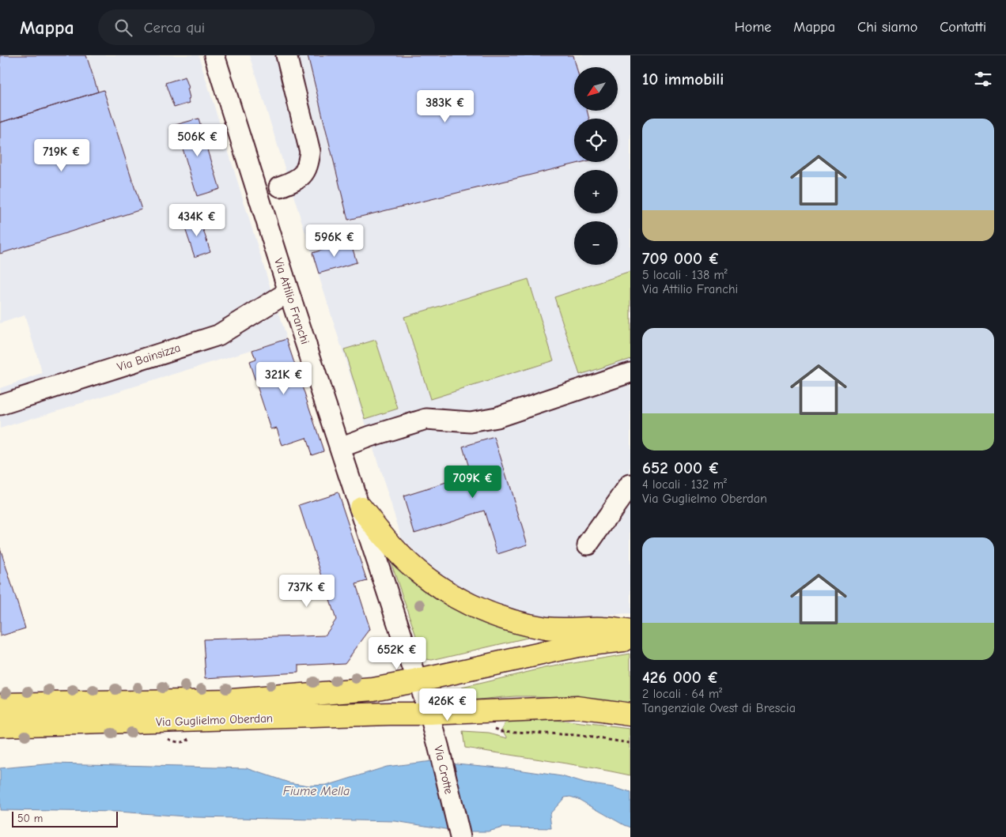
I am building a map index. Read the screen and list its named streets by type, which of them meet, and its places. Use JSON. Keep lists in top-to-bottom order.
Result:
{
  "streets": {
    "main road": ["Via Guglielmo Oberdan"],
    "street": ["Via Attilio Franchi", "Via Bainsizza", "Via Crotte"]
  },
  "crossings": [
    ["Via Attilio Franchi", "Via Bainsizza"],
    ["Via Attilio Franchi", "Via Guglielmo Oberdan"],
    ["Via Attilio Franchi", "Via Crotte"],
    ["Via Guglielmo Oberdan", "Via Crotte"]
  ],
  "water": ["Fiume Mella"],
  "scale_bar": "50 m",
  "north": "bottom left",
  "page": {
    "header": "Mappa",
    "search": "Cerca qui",
    "nav": [
      "Home",
      "Mappa",
      "Chi siamo",
      "Contatti"
    ],
    "heading": "10 immobili",
    "map_buttons": ["+", "−"],
    "price": [
      "383K €",
      "506K €",
      "719K €",
      "434K €",
      "596K €",
      "321K €",
      "709K €",
      "737K €",
      "652K €",
      "426K €"
    ],
    "list": [
      {
        "name": "709 000 €",
        "note": "5 locali · 138 m² · Via Attilio Franchi"
      },
      {
        "name": "652 000 €",
        "note": "4 locali · 132 m² · Via Guglielmo Oberdan"
      },
      {
        "name": "426 000 €",
        "note": "2 locali · 64 m² · Tangenziale Ovest di Brescia"
      }
    ],
    "scale": "50 m"
  }
}
